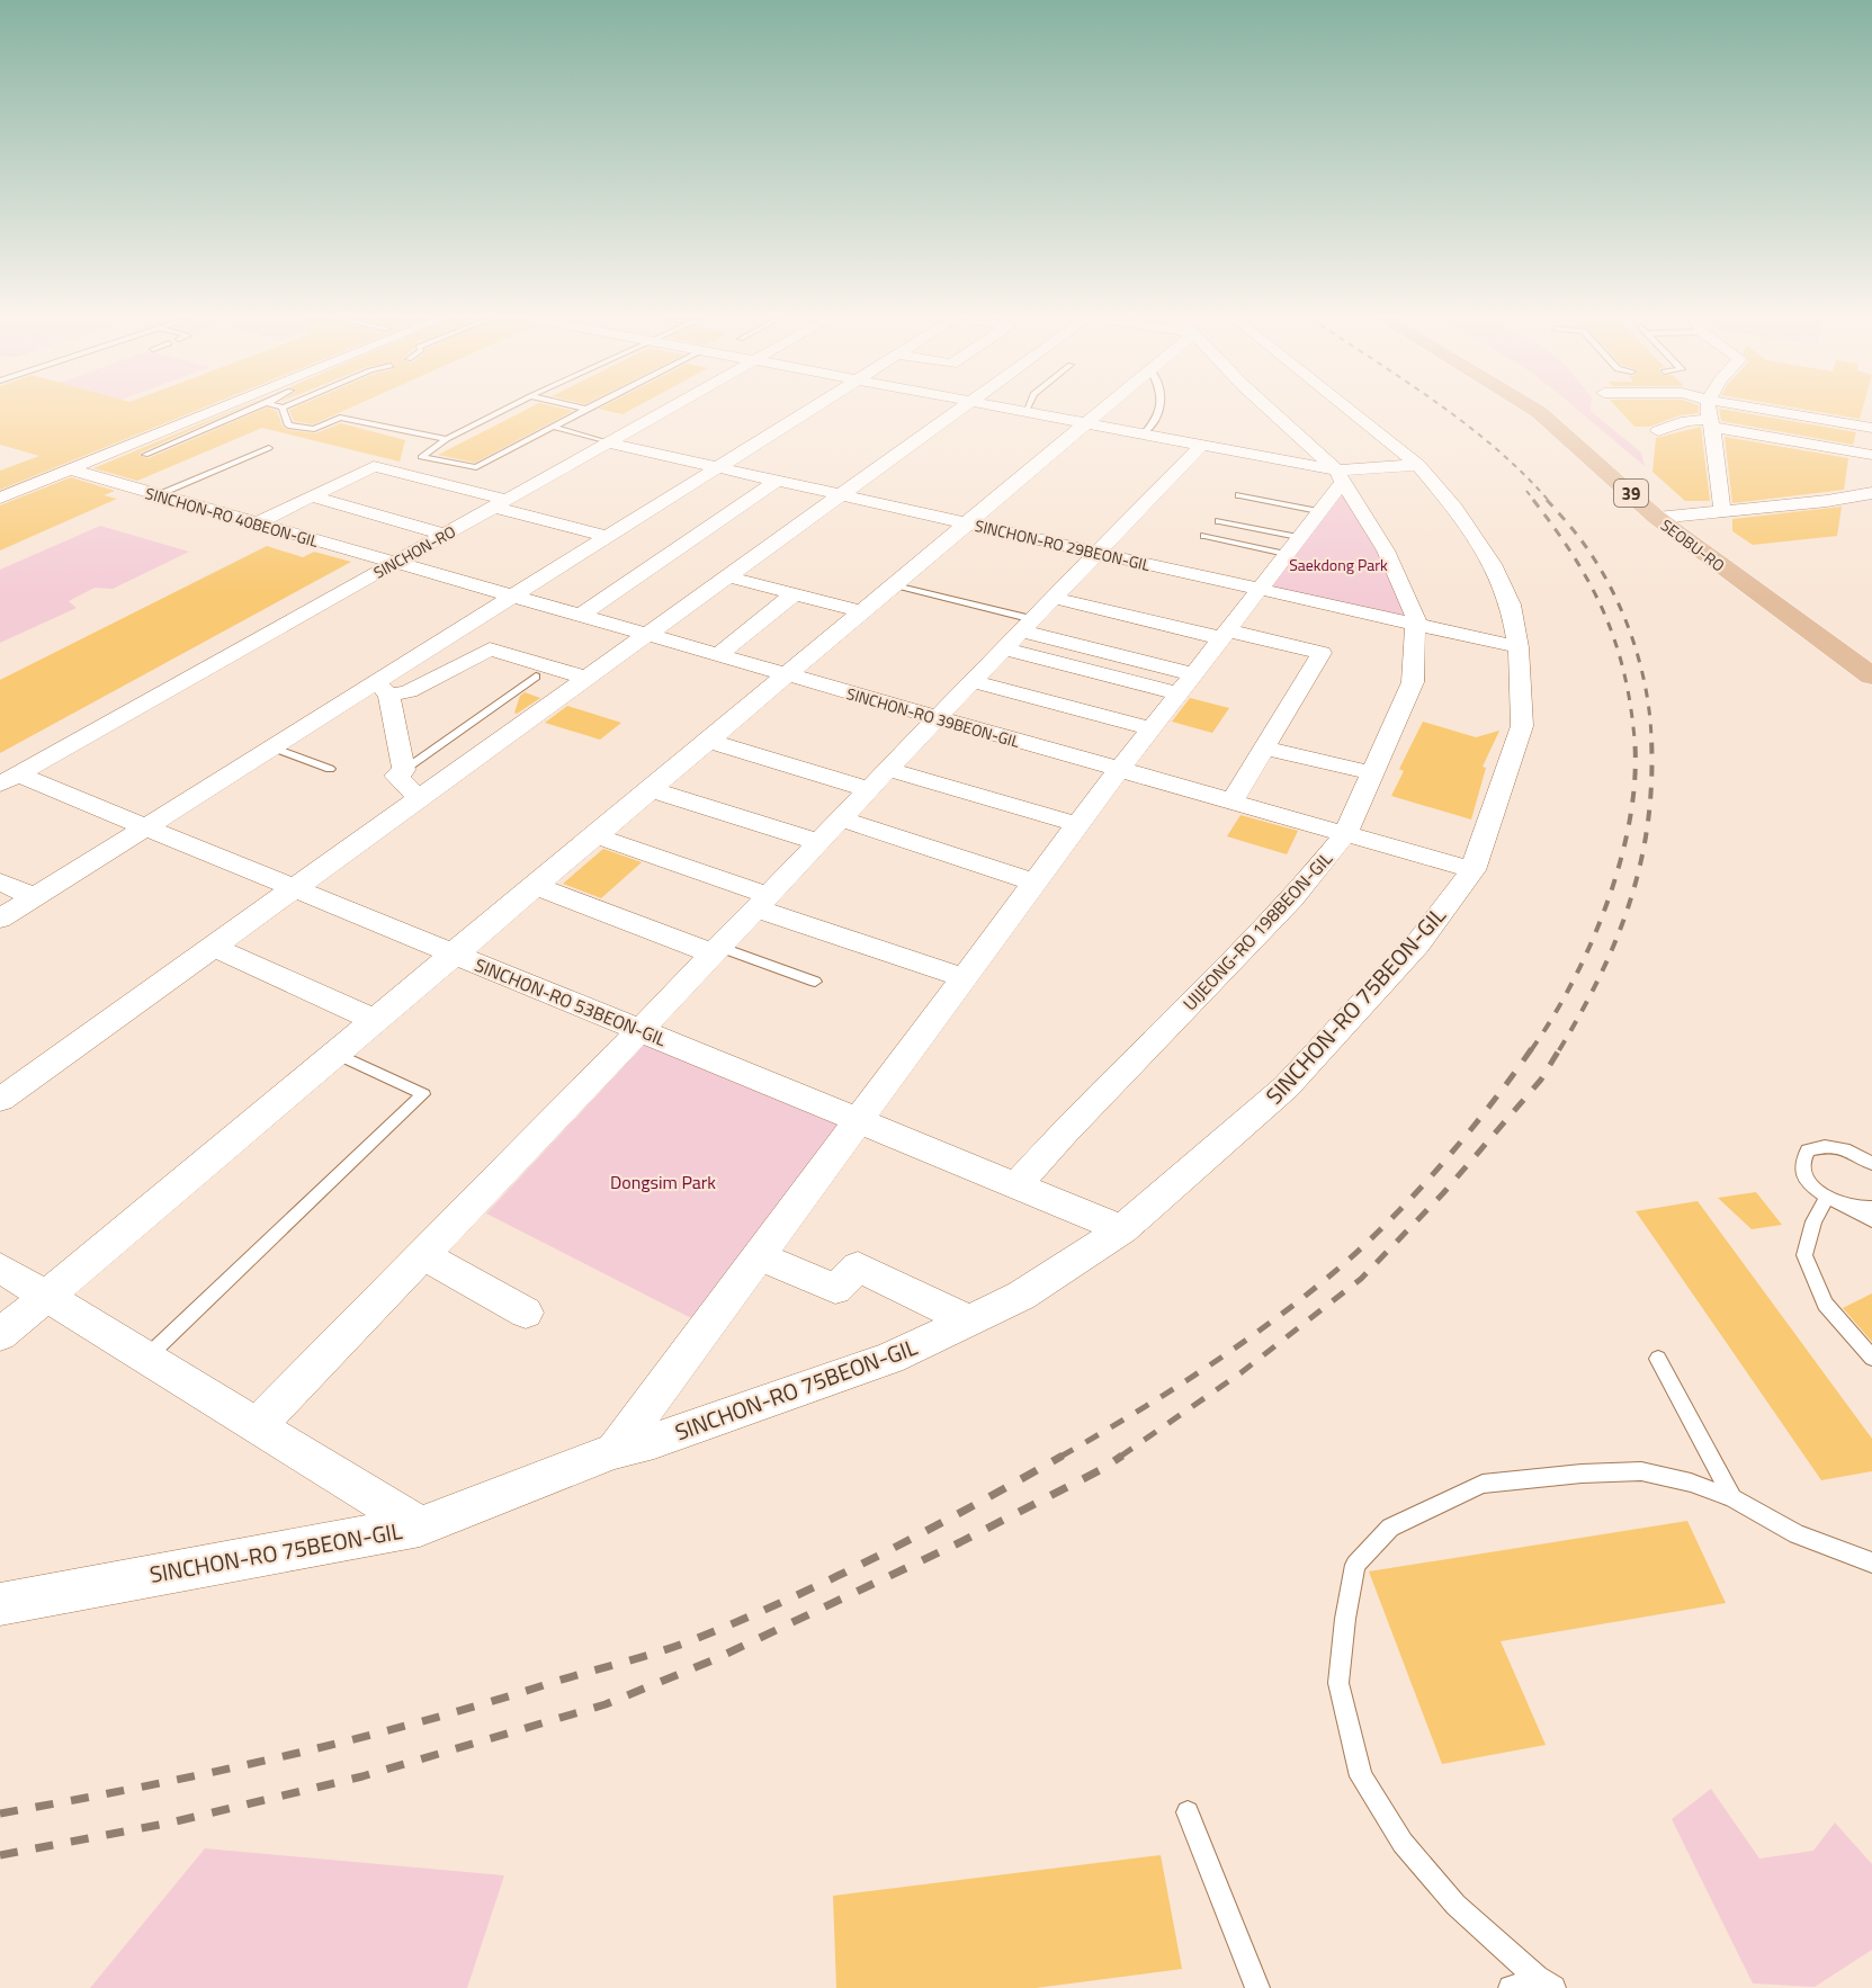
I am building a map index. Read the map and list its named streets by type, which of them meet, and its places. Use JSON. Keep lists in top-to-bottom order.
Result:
{
  "streets": {
    "main road": ["39", "SEOBU-RO"],
    "street": [
      "SINCHON-RO 40BEON-GIL",
      "SINCHON-RO 29BEON-GIL",
      "SINCHON-RO",
      "SINCHON-RO 39BEON-GIL",
      "UIJEONG-RO 198BEON-GIL",
      "SINCHON-RO 53BEON-GIL",
      "SINCHON-RO 75BEON-GIL"
    ]
  },
  "crossings": [
    ["SINCHON-RO 40BEON-GIL", "SINCHON-RO"],
    ["SINCHON-RO 40BEON-GIL", "SINCHON-RO 39BEON-GIL"],
    ["SINCHON-RO 29BEON-GIL", "SINCHON-RO"],
    ["SINCHON-RO 29BEON-GIL", "UIJEONG-RO 198BEON-GIL"],
    ["SINCHON-RO 29BEON-GIL", "SINCHON-RO 75BEON-GIL"],
    ["SINCHON-RO", "SINCHON-RO 39BEON-GIL"],
    ["SINCHON-RO", "SINCHON-RO 53BEON-GIL"],
    ["SINCHON-RO 39BEON-GIL", "UIJEONG-RO 198BEON-GIL"],
    ["SINCHON-RO 39BEON-GIL", "SINCHON-RO 75BEON-GIL"],
    ["UIJEONG-RO 198BEON-GIL", "SINCHON-RO 53BEON-GIL"],
    ["SINCHON-RO 53BEON-GIL", "SINCHON-RO 75BEON-GIL"]
  ],
  "parks": ["Saekdong Park", "Dongsim Park"]
}
